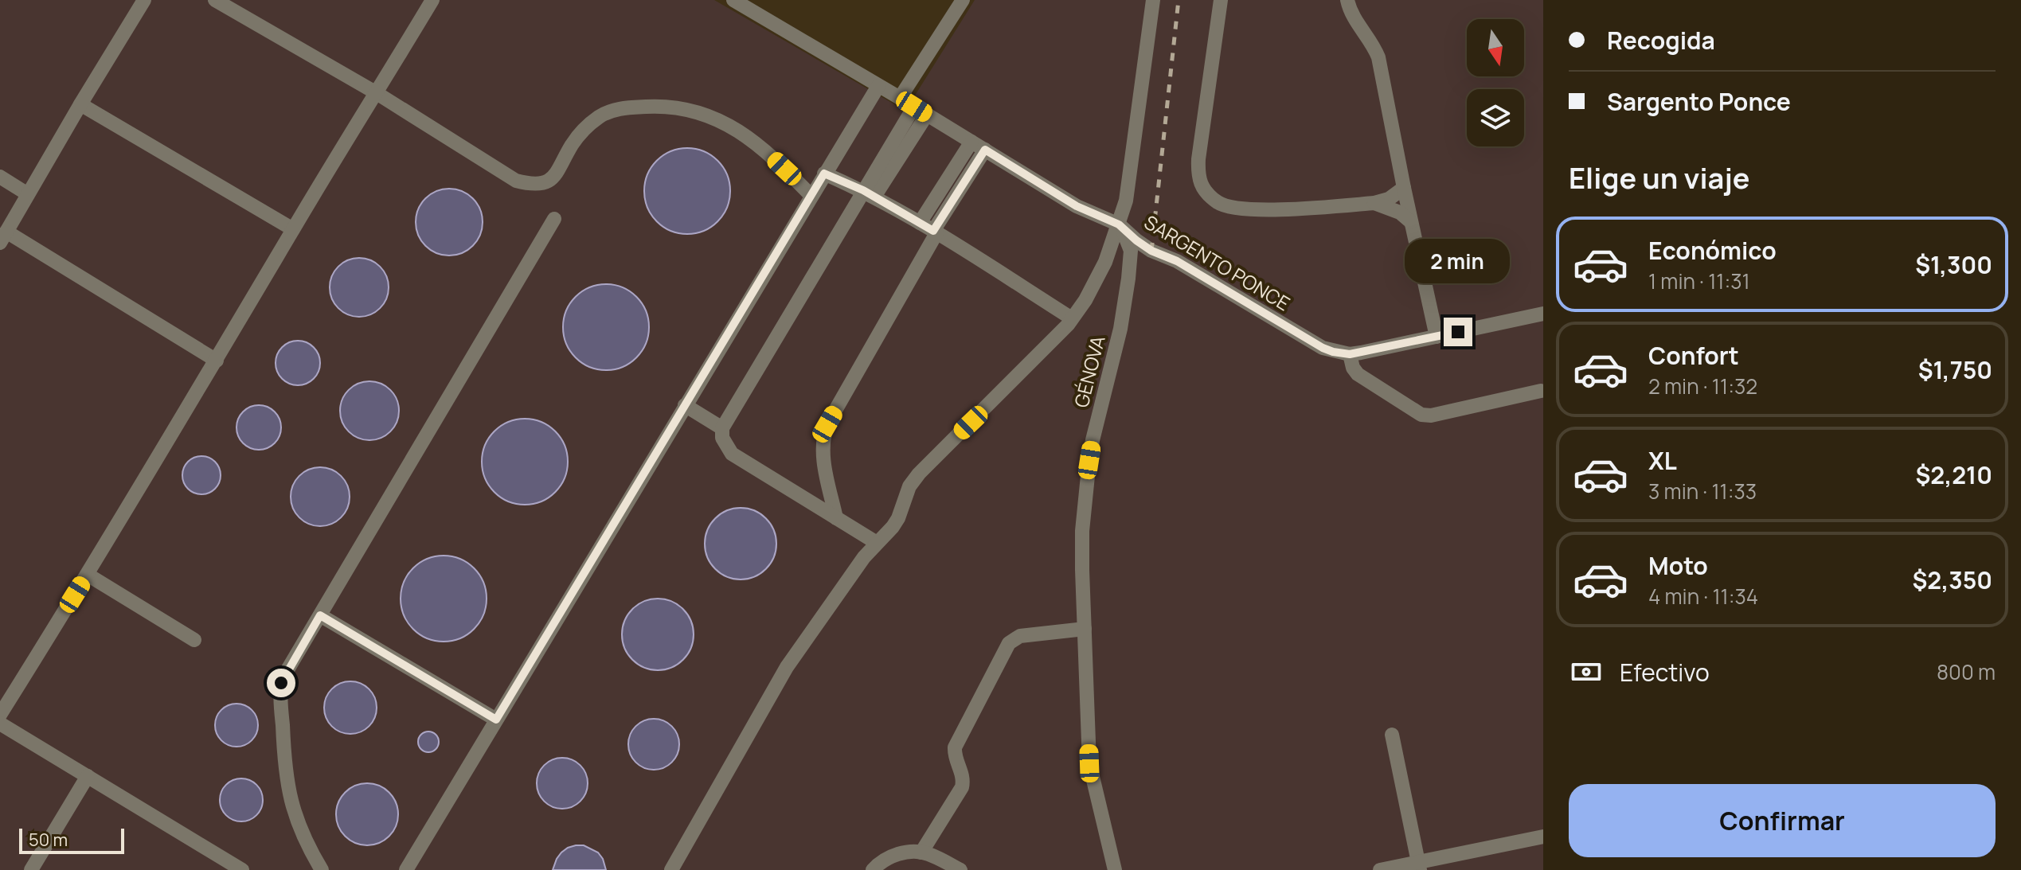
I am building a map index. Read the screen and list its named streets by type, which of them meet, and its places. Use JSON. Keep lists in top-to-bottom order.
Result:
{
  "streets": {
    "street": ["SARGENTO PONCE", "GÉNOVA"]
  },
  "crossings": [
    ["SARGENTO PONCE", "GÉNOVA"]
  ],
  "scale_bar": "50 m",
  "north": "bottom",
  "page": {
    "banner": ["Recogida", "Sargento Ponce"],
    "heading": "Elige un viaje",
    "list": [
      {
        "name": "Económico",
        "note": "1 min · 11:31",
        "value": "$1,300"
      },
      {
        "name": "Confort",
        "note": "2 min · 11:32",
        "value": "$1,750"
      },
      {
        "name": "XL",
        "note": "3 min · 11:33",
        "value": "$2,210"
      },
      {
        "name": "Moto",
        "note": "4 min · 11:34",
        "value": "$2,350"
      }
    ],
    "bubble": "2 min",
    "pay": ["Efectivo", "800 m"],
    "buttons": "Confirmar",
    "scale": "50 m"
  }
}
